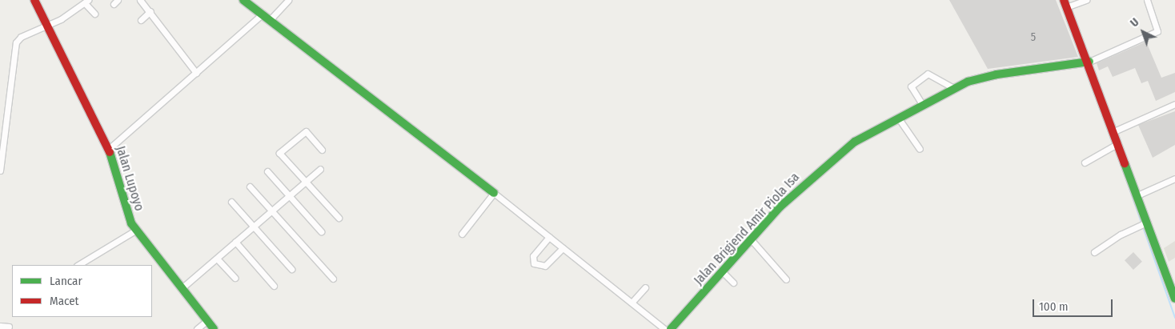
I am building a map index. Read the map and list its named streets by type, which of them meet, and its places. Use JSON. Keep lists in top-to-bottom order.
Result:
{
  "streets": {
    "street": ["Jalan Lupoyo", "Jalan Brigjend Amir Piola Isa"]
  },
  "house_numbers": ["5"],
  "legend": ["Lancar", "Macet"],
  "scale_bar": "100 m",
  "north": "top left"
}
